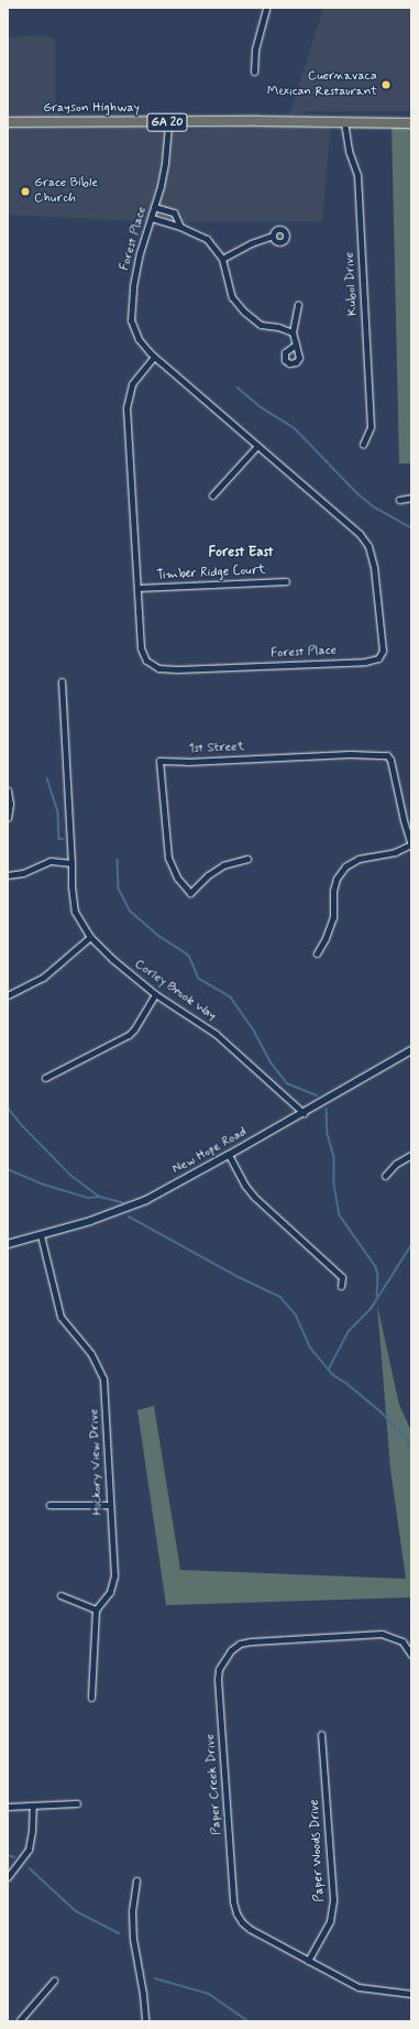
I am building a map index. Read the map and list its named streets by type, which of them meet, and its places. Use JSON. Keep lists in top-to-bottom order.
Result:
{
  "streets": {
    "main road": ["Grayson Highway", "GA 20"],
    "street": [
      "Forest Place",
      "Kubol Drive",
      "Timber Ridge Court",
      "1st Street",
      "Corley Brook Way",
      "New Hope Road",
      "Hickory View Drive",
      "Paper Creek Drive",
      "Paper Woods Drive"
    ]
  },
  "crossings": [
    ["Grayson Highway", "Forest Place"],
    ["Grayson Highway", "Kubol Drive"],
    ["Forest Place", "Timber Ridge Court"],
    ["Corley Brook Way", "New Hope Road"],
    ["New Hope Road", "Hickory View Drive"],
    ["Paper Creek Drive", "Paper Woods Drive"]
  ],
  "districts": ["Forest East"],
  "places": ["Cuernavaca Mexican Restaurant", "Grace Bible Church"]
}
